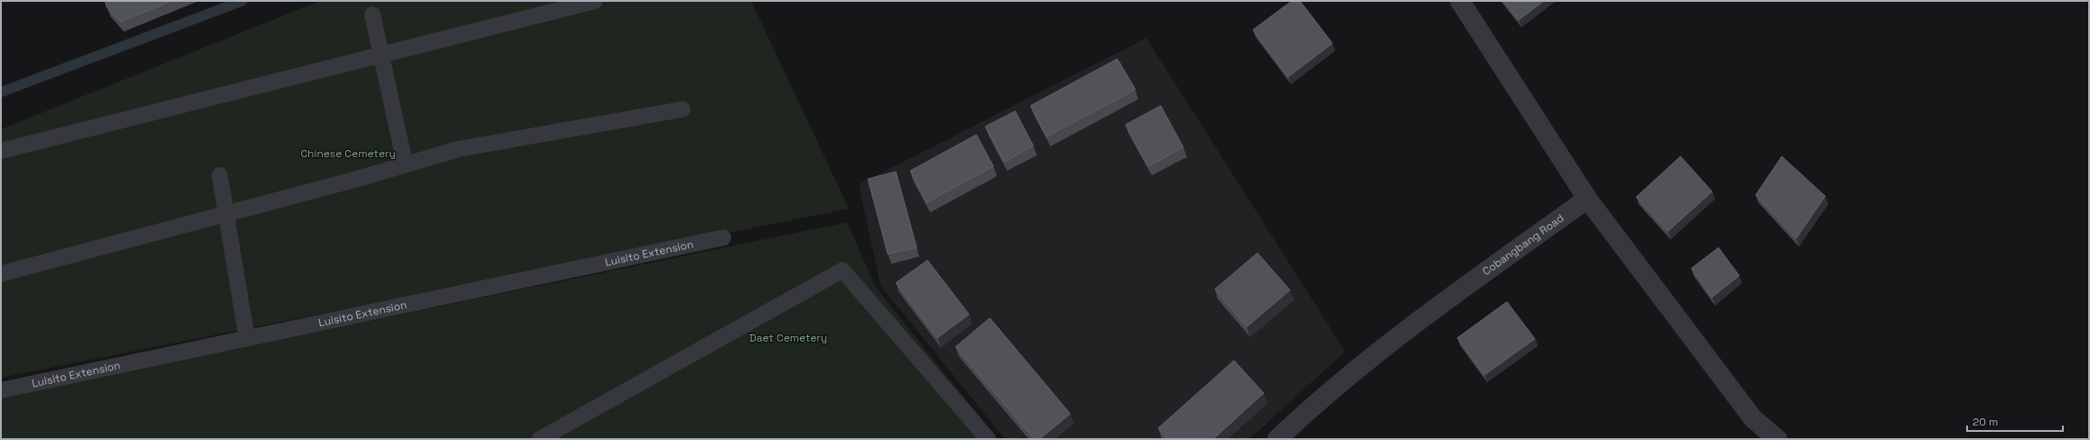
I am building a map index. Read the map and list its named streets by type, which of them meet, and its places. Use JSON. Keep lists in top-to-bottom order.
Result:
{
  "streets": {
    "street": ["Cobangbang Road"],
    "lane": ["Luisito Extension"]
  },
  "parks": ["Chinese Cemetery", "Daet Cemetery"],
  "scale_bar": "20 m"
}
